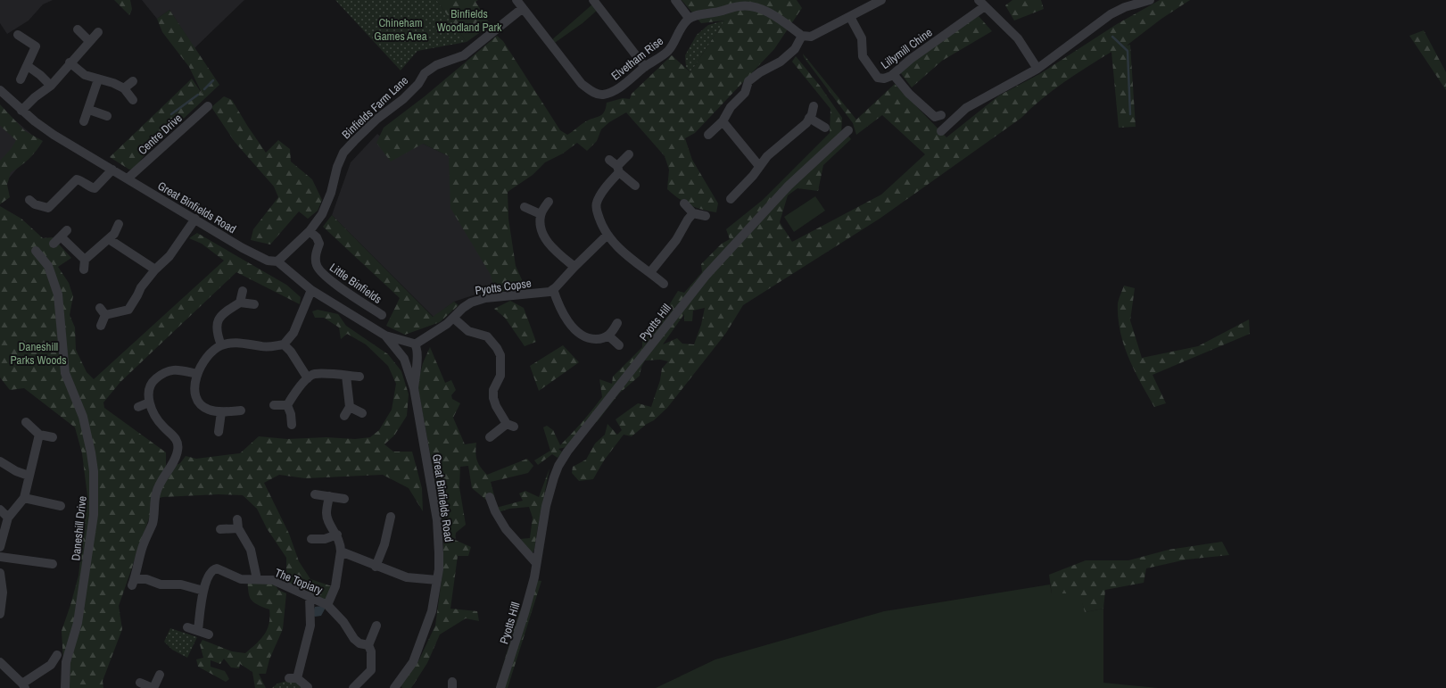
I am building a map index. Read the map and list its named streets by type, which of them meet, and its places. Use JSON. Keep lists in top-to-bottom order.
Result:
{
  "streets": {
    "street": [
      "Lillymill Chine",
      "Elvetham Rise",
      "Binfields Farm Lane",
      "Centre Drive",
      "Great Binfields Road",
      "Little Binfields",
      "Pyotts Copse",
      "Pyotts Hill",
      "Daneshill Drive",
      "The Topiary"
    ]
  },
  "crossings": [
    ["Elvetham Rise", "Binfields Farm Lane"],
    ["Binfields Farm Lane", "Great Binfields Road"],
    ["Binfields Farm Lane", "Little Binfields"],
    ["Centre Drive", "Great Binfields Road"],
    ["Great Binfields Road", "Pyotts Copse"]
  ],
  "parks": ["Binfields Woodland Park", "Chineham Games Area", "Daneshill Parks Woods"]
}
